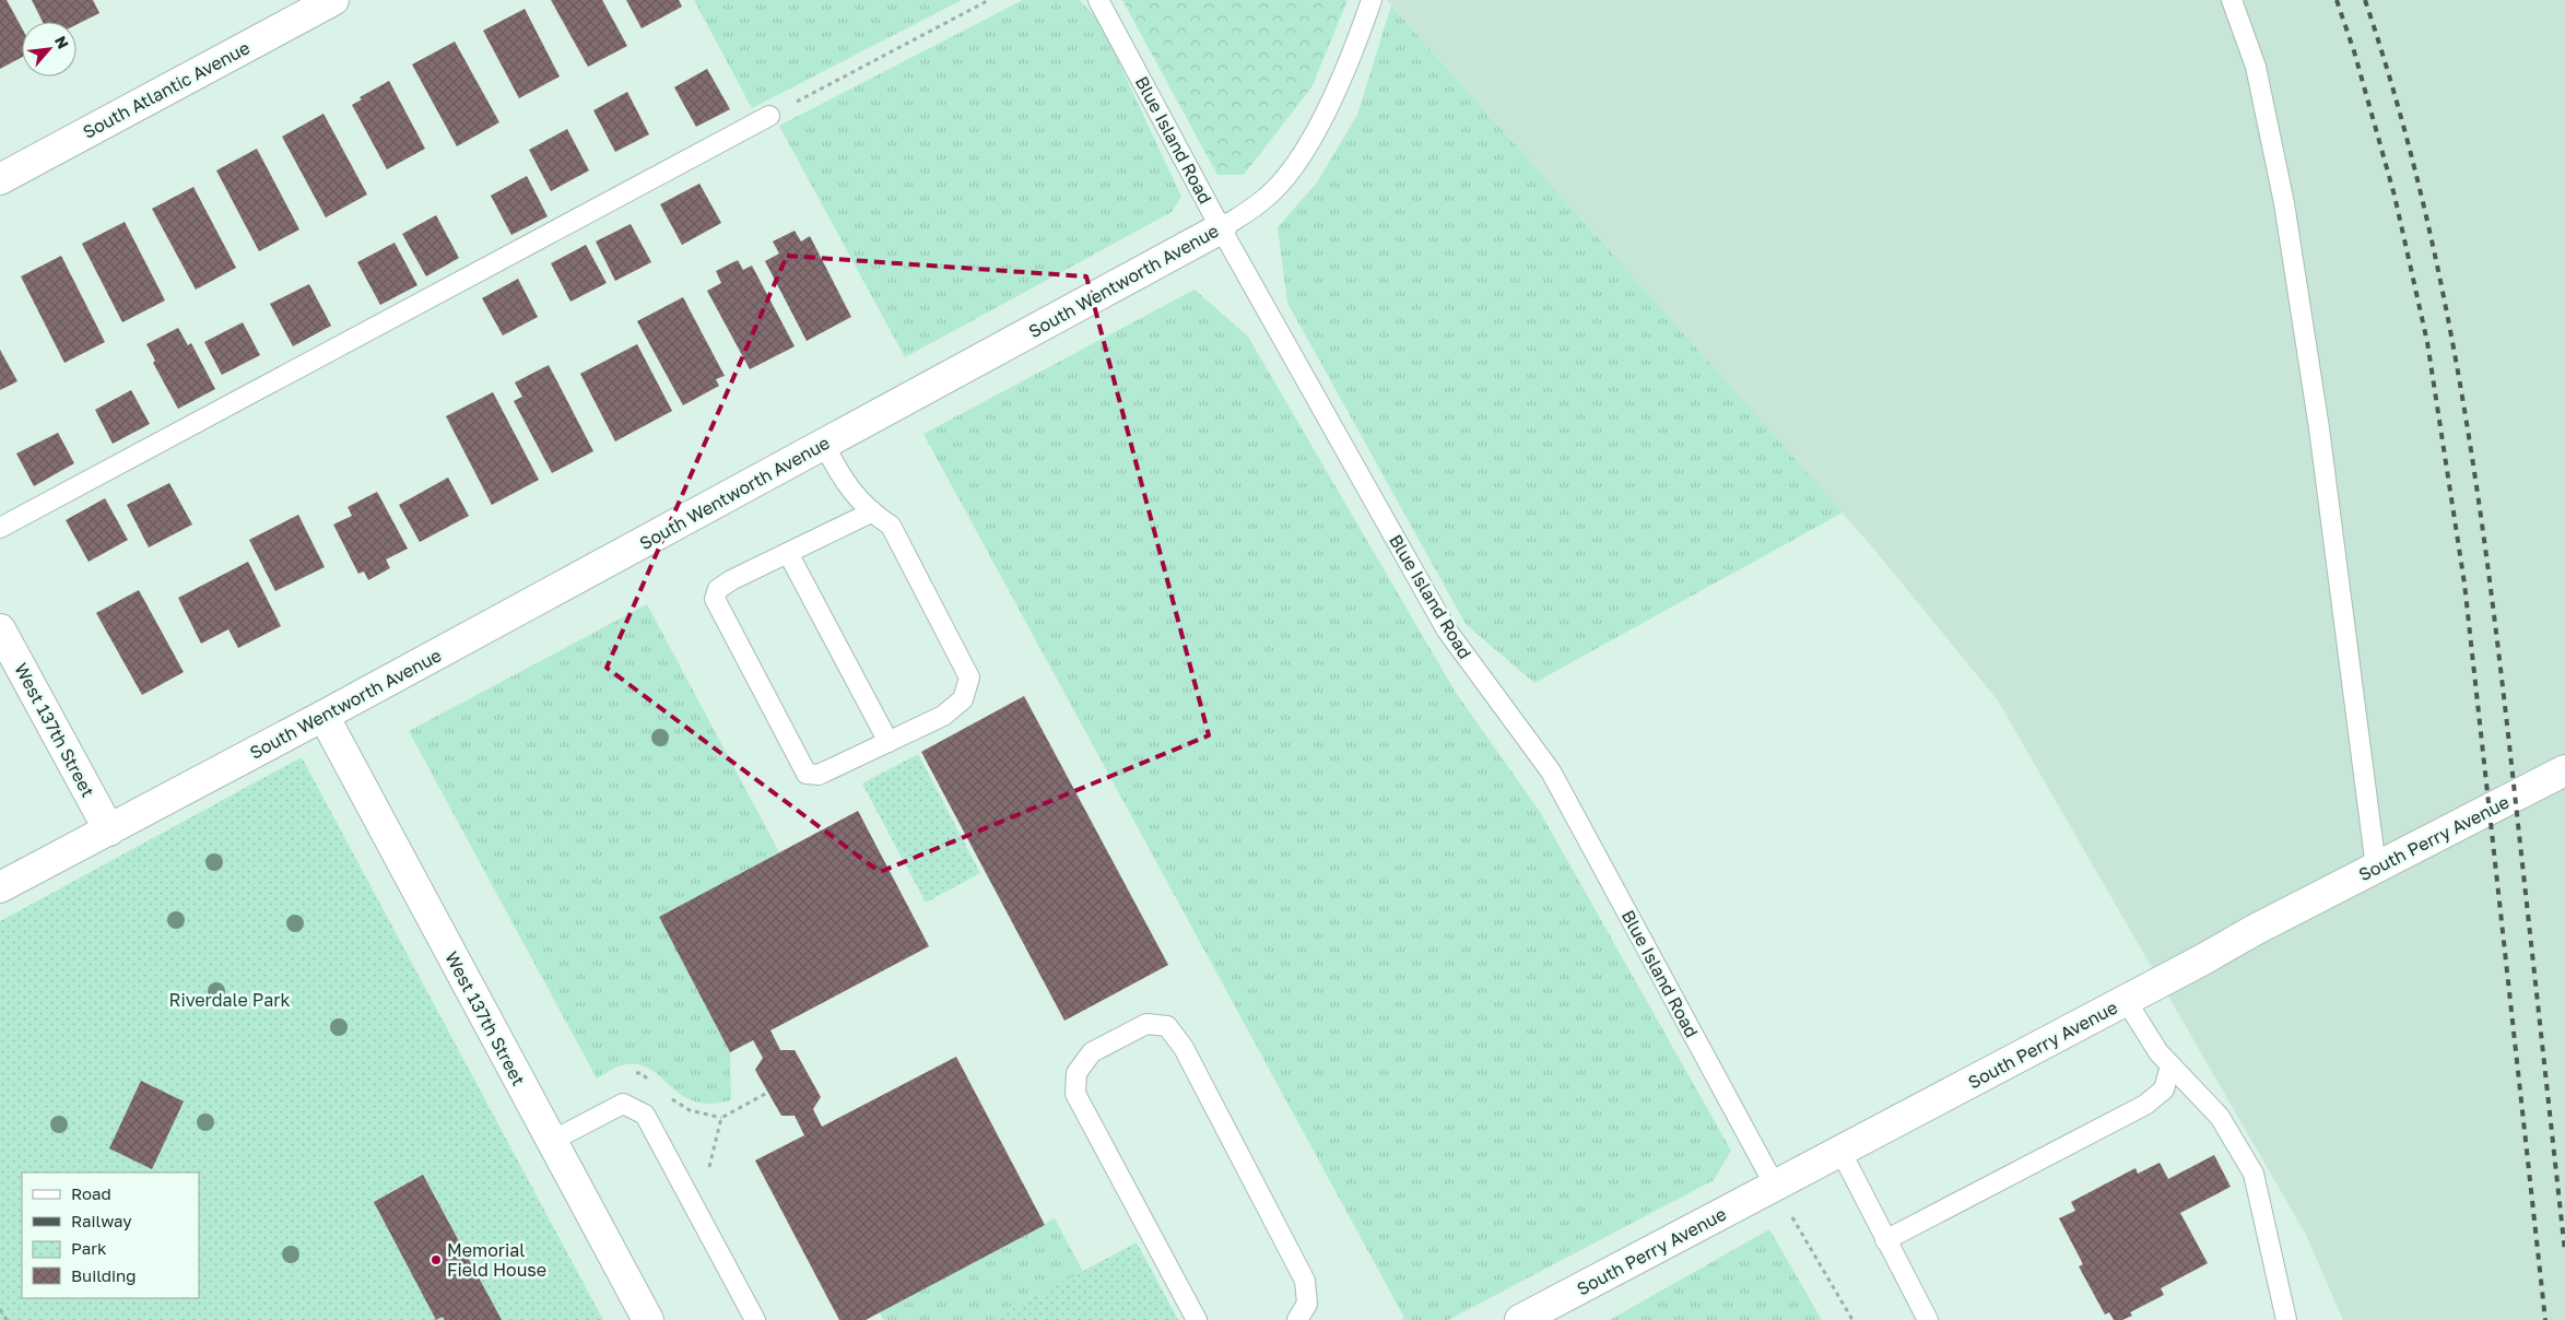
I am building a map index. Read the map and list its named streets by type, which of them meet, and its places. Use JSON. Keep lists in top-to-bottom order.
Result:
{
  "streets": {
    "street": [
      "South Atlantic Avenue",
      "South Wentworth Avenue",
      "West 137th Street",
      "South Perry Avenue"
    ],
    "lane": ["Blue Island Road"]
  },
  "crossings": [
    ["Blue Island Road", "South Wentworth Avenue"],
    ["Blue Island Road", "South Perry Avenue"],
    ["South Wentworth Avenue", "West 137th Street"]
  ],
  "parks": ["Riverdale Park"],
  "places": ["Memorial Field House"],
  "legend": [
    "Road",
    "Railway",
    "Park",
    "Building"
  ],
  "north": "top right"
}
